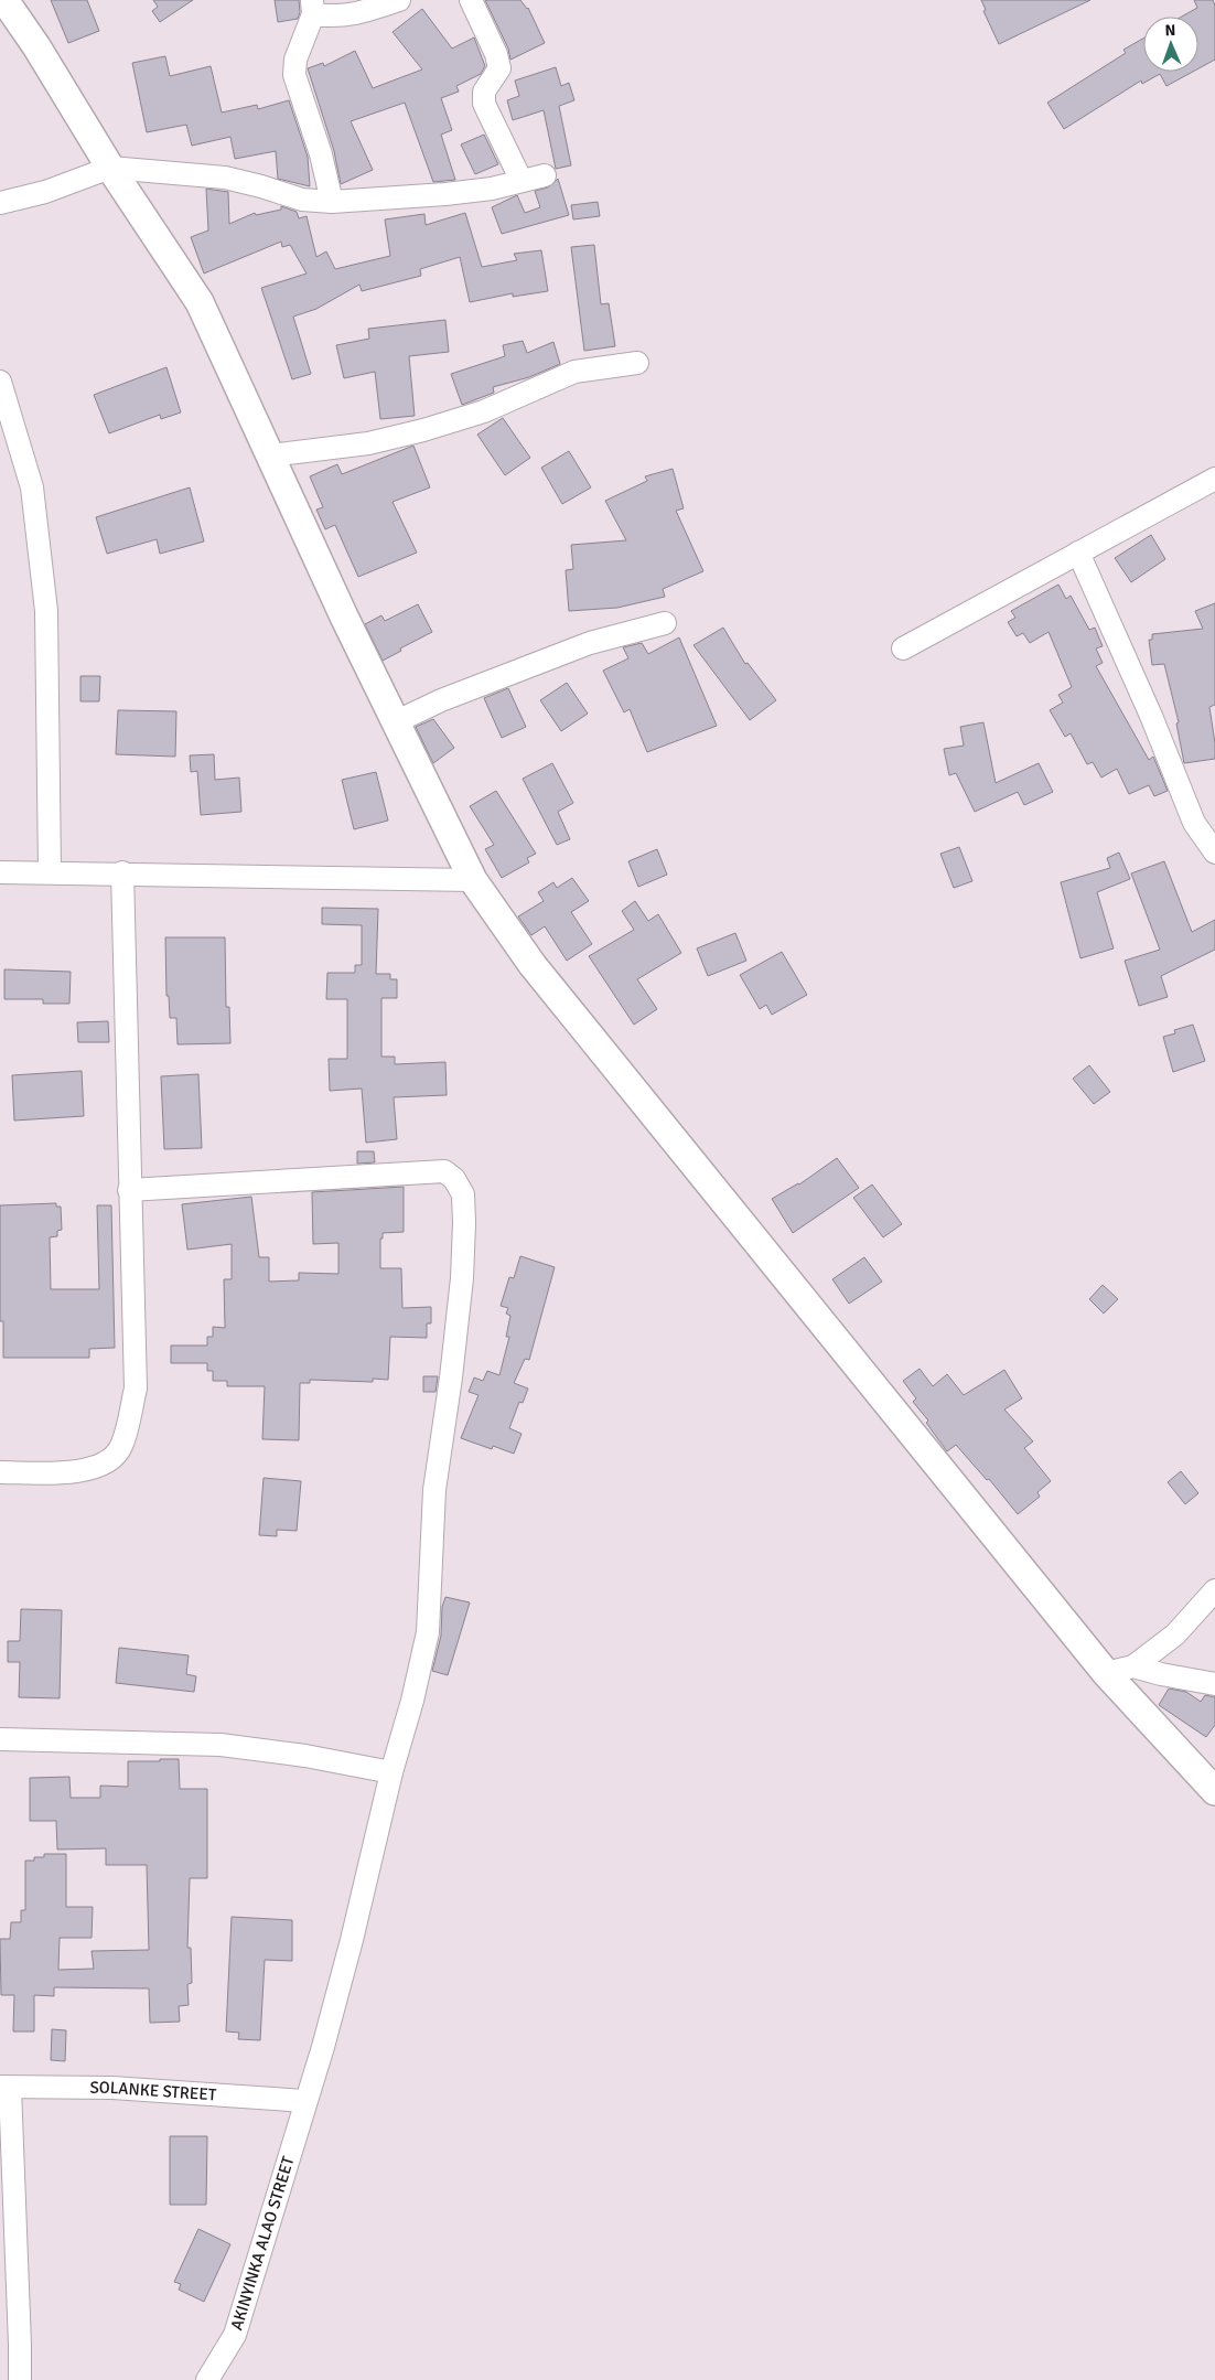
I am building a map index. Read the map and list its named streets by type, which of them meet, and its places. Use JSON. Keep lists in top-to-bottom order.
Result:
{
  "streets": {
    "street": ["SOLANKE STREET", "AKINYINKA ALAO STREET"]
  },
  "crossings": [
    ["SOLANKE STREET", "AKINYINKA ALAO STREET"]
  ],
  "north": "top"
}
